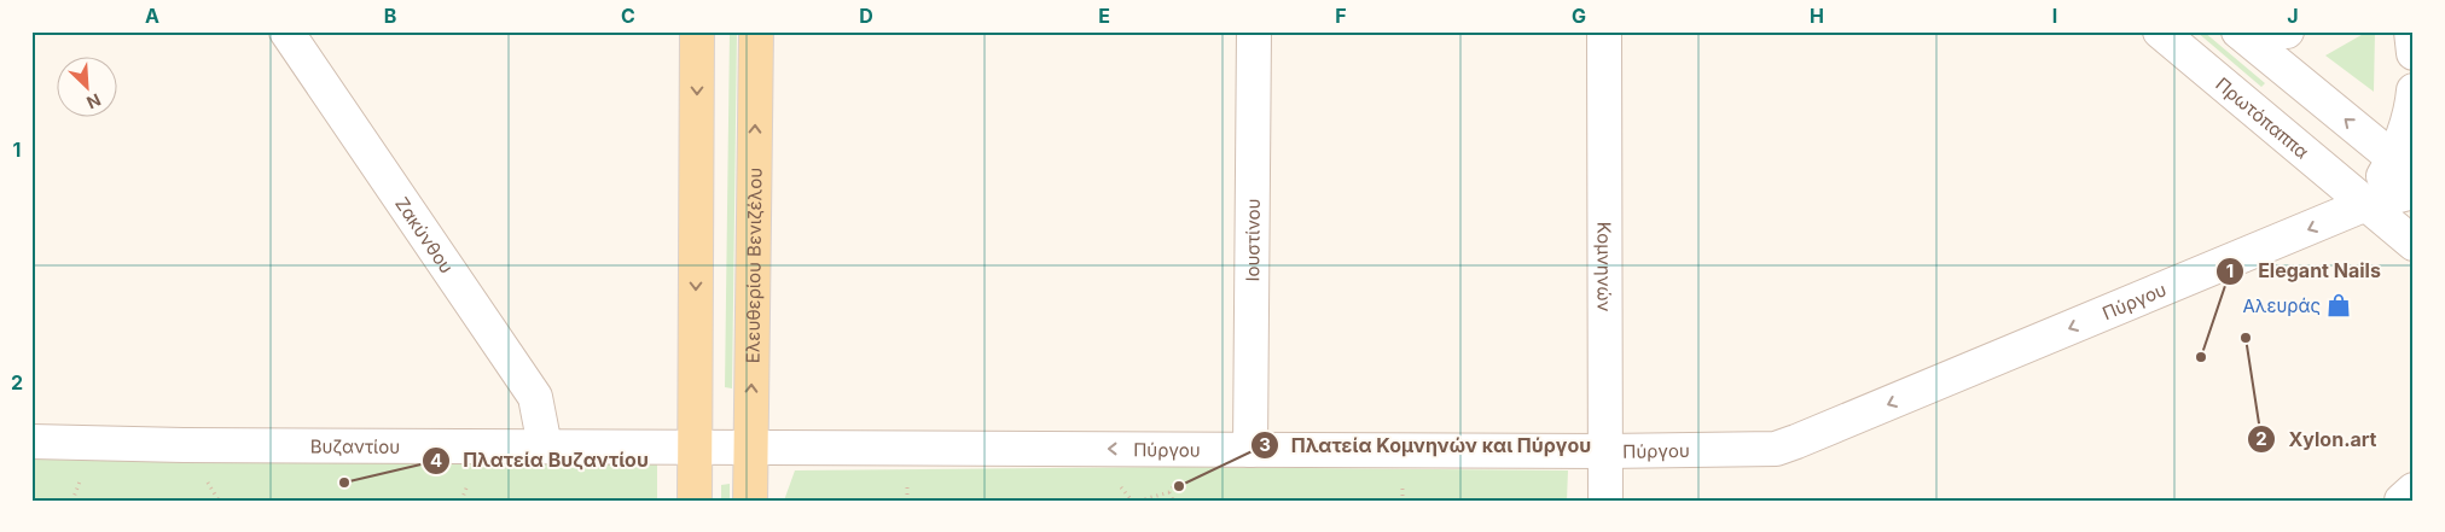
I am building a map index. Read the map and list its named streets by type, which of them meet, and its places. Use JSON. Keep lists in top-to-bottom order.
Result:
{
  "streets": {
    "main road": ["Ελευθερίου Βενιζέλου"],
    "street": [
      "Πρωτόπαππα",
      "Ζακύνθου",
      "Ιουστίνου",
      "Κομνηνών",
      "Πύργου",
      "Βυζαντίου"
    ]
  },
  "crossings": [
    ["Πρωτόπαππα", "Πύργου"],
    ["Ζακύνθου", "Βυζαντίου"],
    ["Ιουστίνου", "Πύργου"],
    ["Ελευθερίου Βενιζέλου", "Πύργου"],
    ["Ελευθερίου Βενιζέλου", "Βυζαντίου"],
    ["Κομνηνών", "Πύργου"],
    ["Πύργου", "Βυζαντίου"]
  ],
  "one_way": ["Πύργου"],
  "places": {
    "shop": ["Αλευράς"],
    "other": [
      "Xylon.art",
      "Elegant Nails",
      "Πλατεία Βυζαντίου",
      "Πλατεία Κομνηνών και Πύργου"
    ]
  },
  "north": "bottom right",
  "grid": {
    "columns": [
      "A",
      "B",
      "C",
      "D",
      "E",
      "F",
      "G",
      "H",
      "I",
      "J"
    ],
    "rows": ["1", "2"]
  }
}
